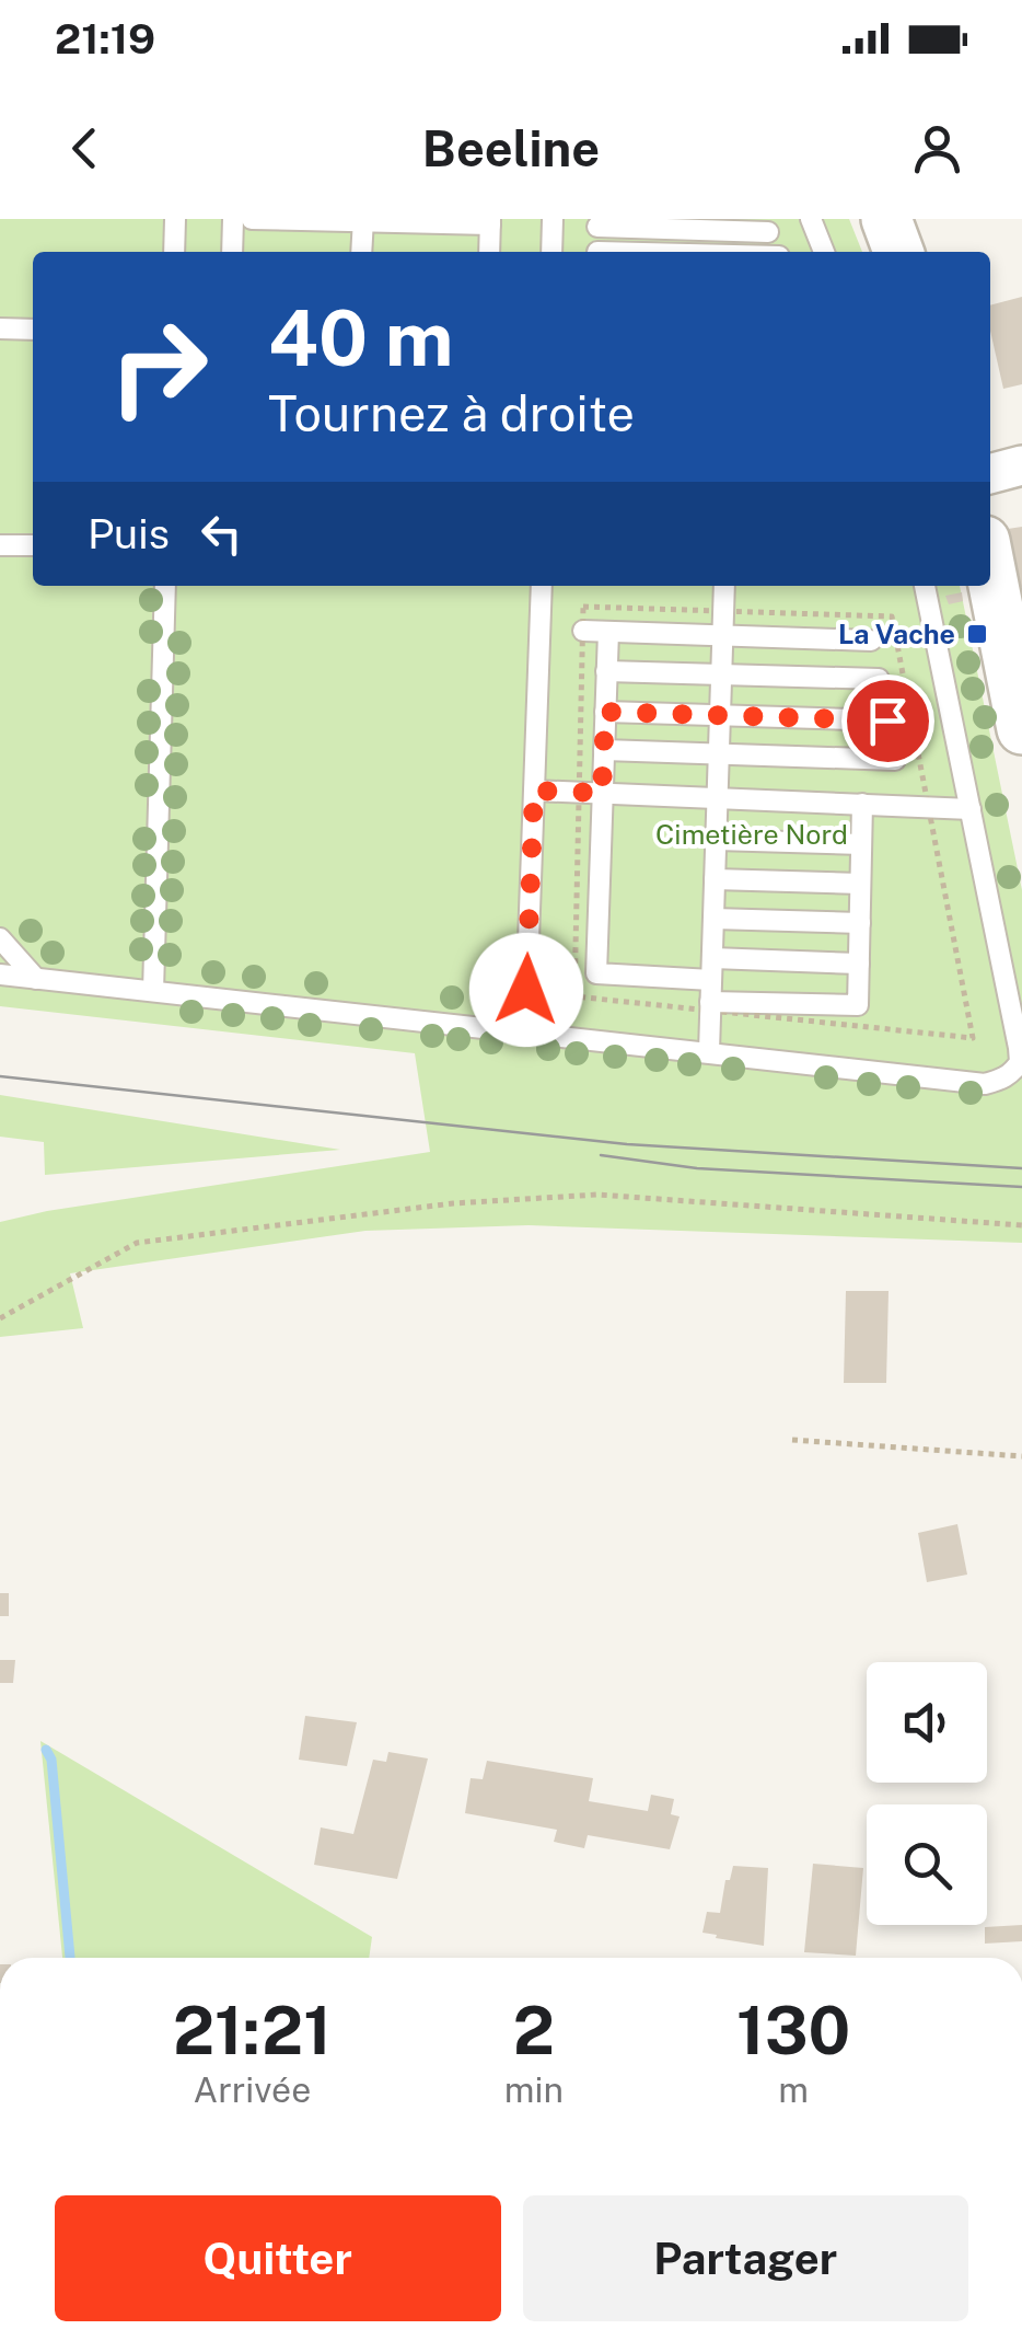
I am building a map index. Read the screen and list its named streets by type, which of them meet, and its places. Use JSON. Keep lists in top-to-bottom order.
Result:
{
  "parks": ["Cimetière Nord"],
  "places": {
    "transit": ["La Vache"]
  },
  "page": {
    "status": "21:19",
    "header": "Beeline",
    "turn": ["40 m", "Tournez à droite"],
    "then": "Puis",
    "eta": [
      "21:21",
      "Arrivée",
      "2",
      "min",
      "130",
      "m"
    ],
    "buttons": ["Quitter", "Partager"]
  }
}
